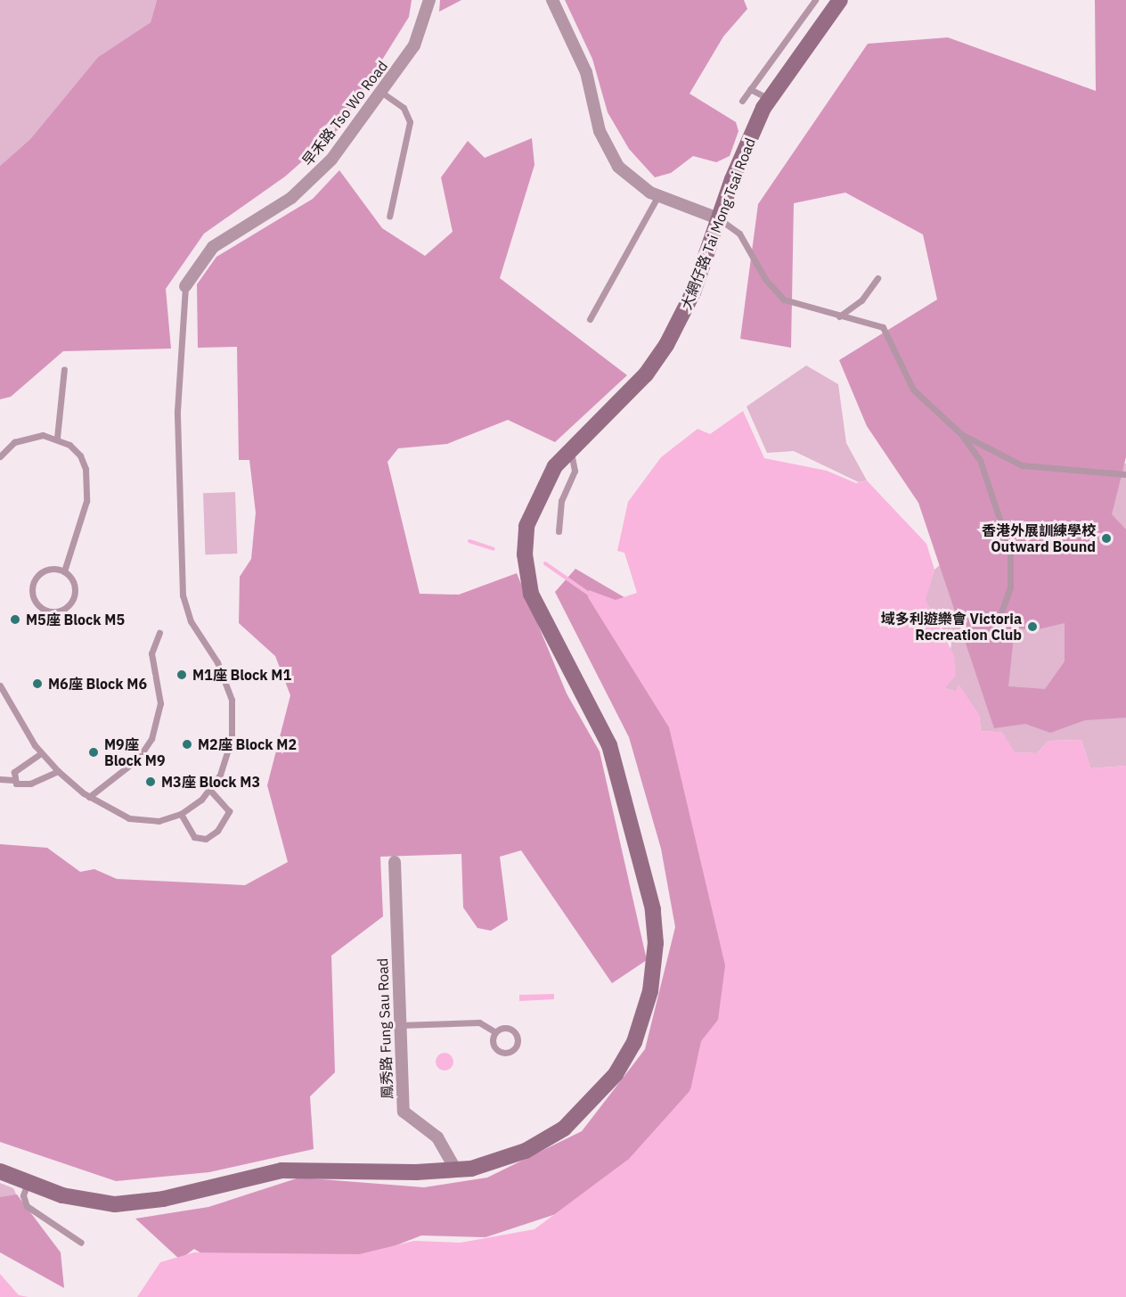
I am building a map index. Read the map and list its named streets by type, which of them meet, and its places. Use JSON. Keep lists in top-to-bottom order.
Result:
{
  "streets": {
    "street": ["早禾路 Tso Wo Road", "大網仔路 Tai Mong Tsai Road", "鳳秀路 Fung Sau Road"]
  },
  "crossings": [
    ["大網仔路 Tai Mong Tsai Road", "鳳秀路 Fung Sau Road"]
  ],
  "places": [
    "香港外展訓練學校 Outward Bound",
    "M5座 Block M5",
    "域多利遊樂會 Victoria Recreation Club",
    "M1座 Block M1",
    "M6座 Block M6",
    "M2座 Block M2",
    "M9座 Block M9",
    "M3座 Block M3"
  ]
}
